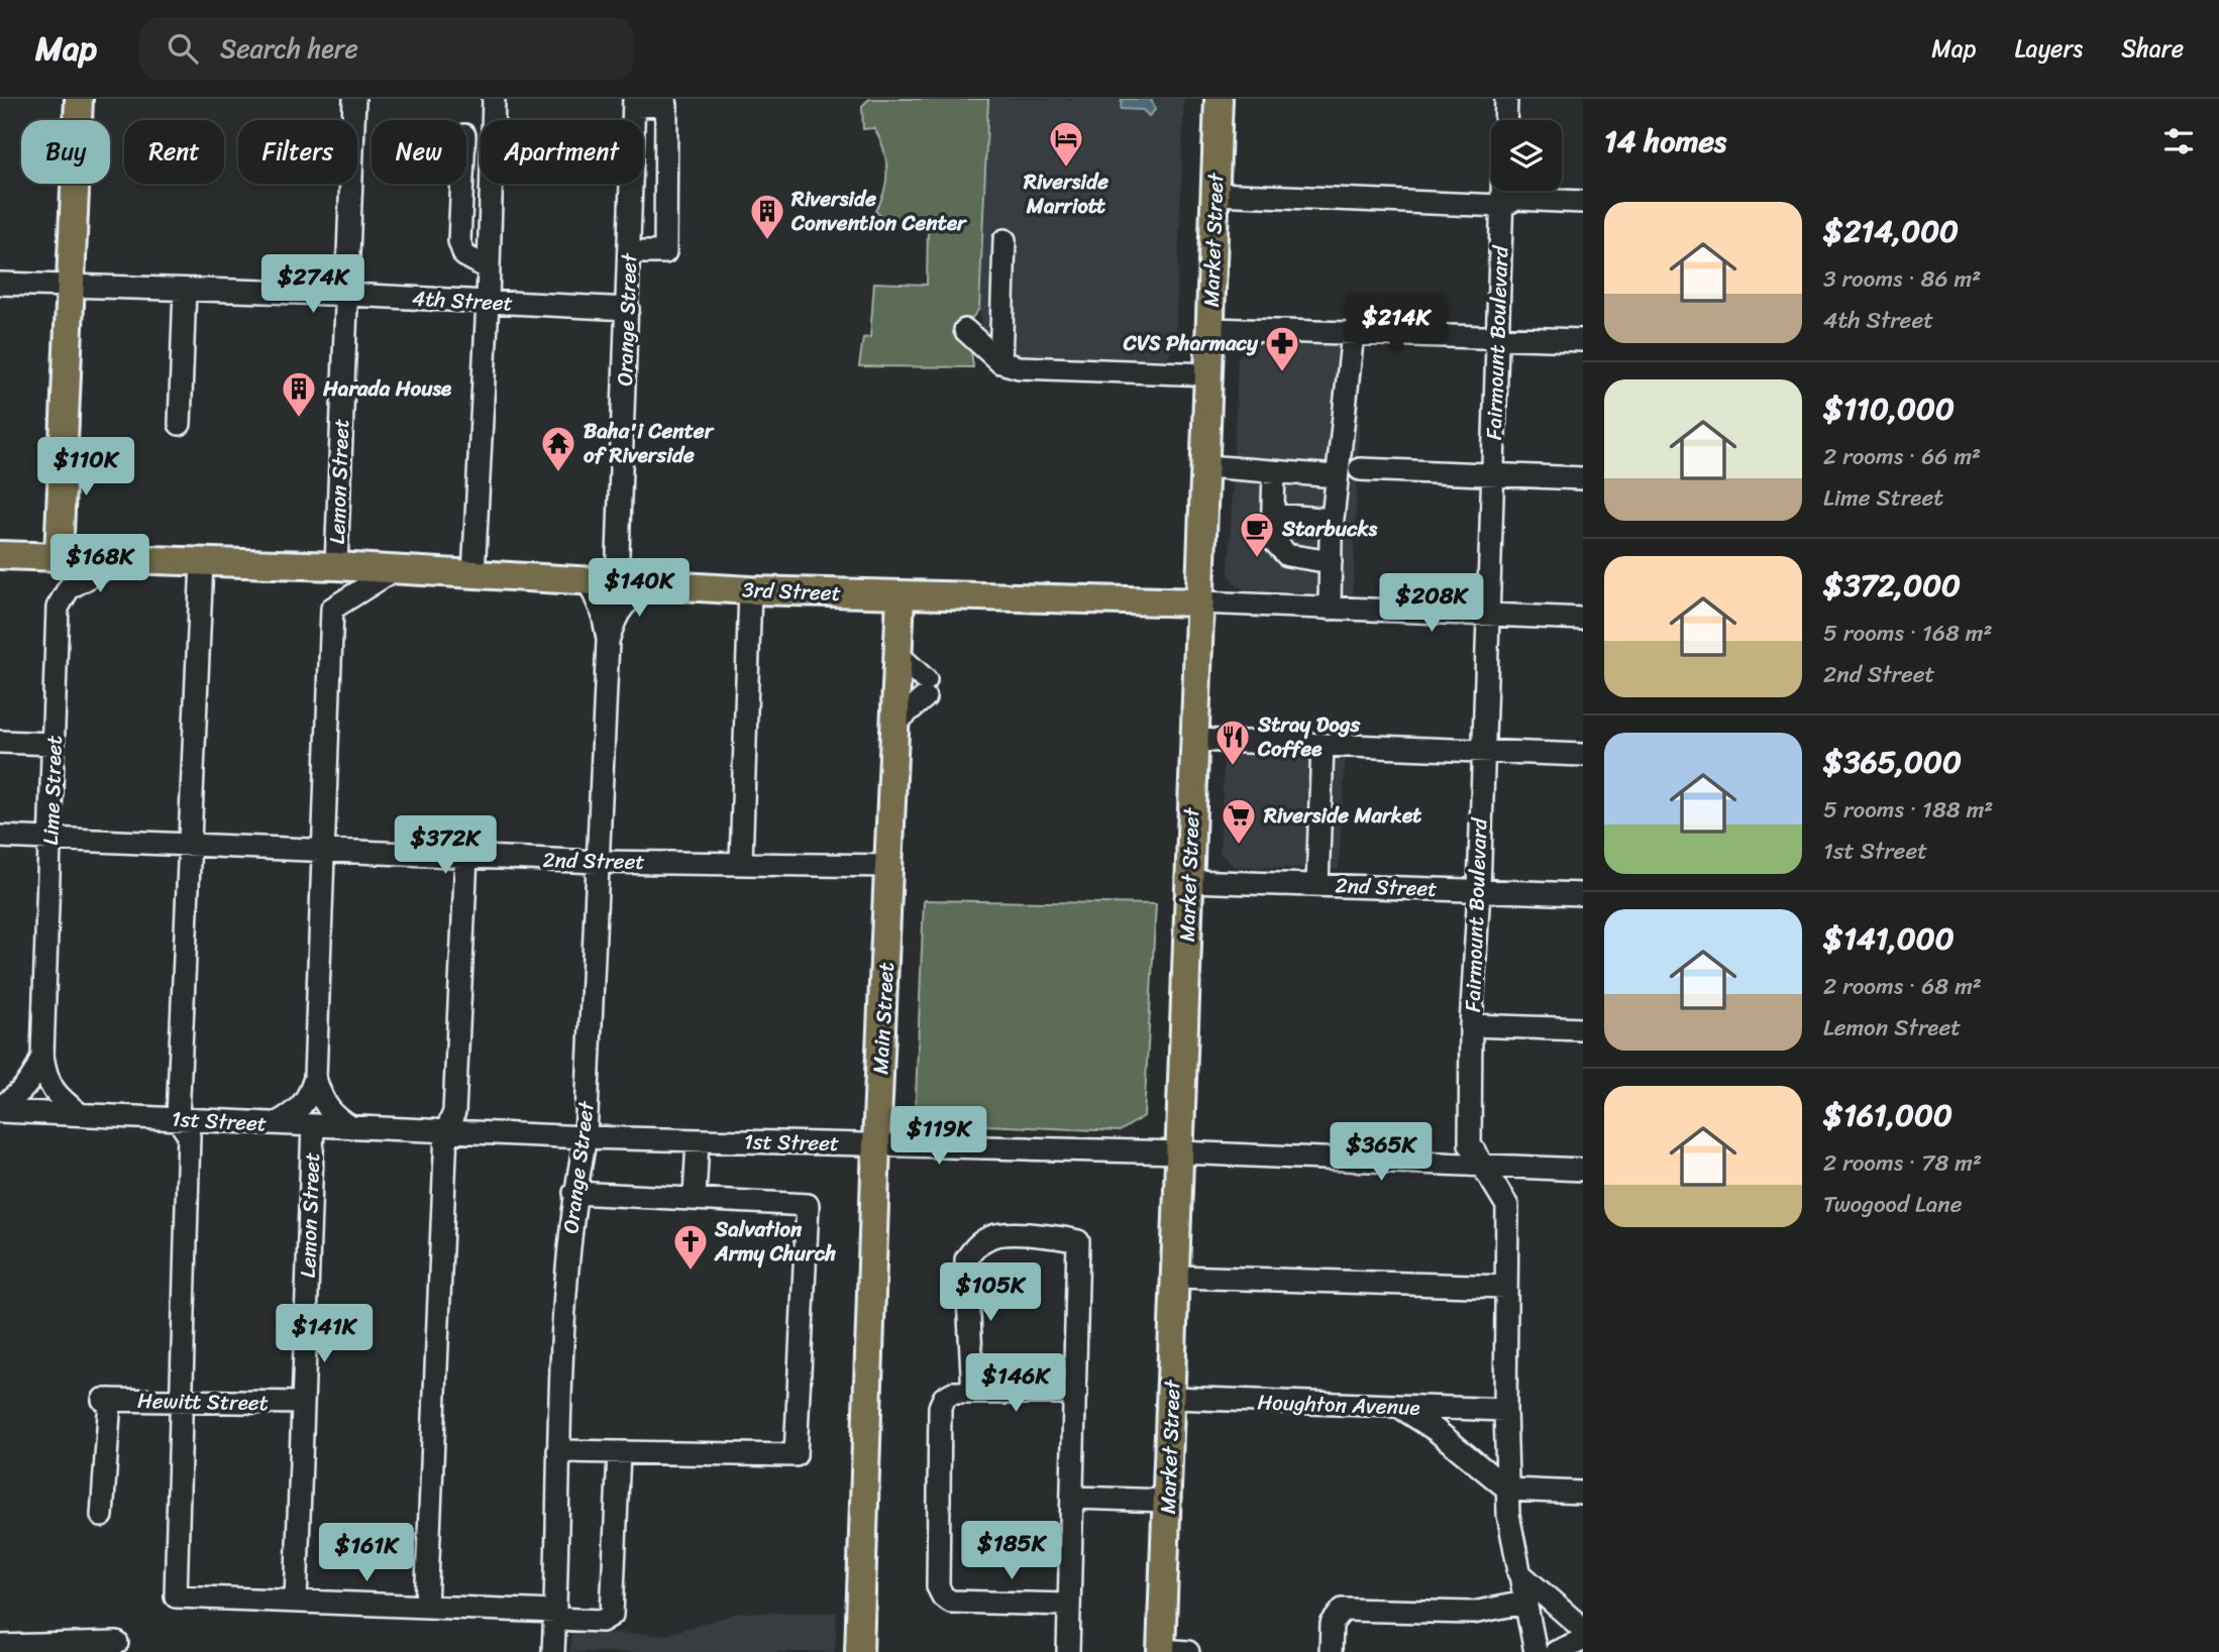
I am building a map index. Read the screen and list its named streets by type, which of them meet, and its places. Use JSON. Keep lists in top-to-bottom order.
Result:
{
  "streets": {
    "main road": ["Market Street", "3rd Street", "Main Street"],
    "street": [
      "4th Street",
      "Orange Street",
      "Fairmount Boulevard",
      "Lemon Street",
      "Lime Street",
      "2nd Street",
      "1st Street",
      "Hewitt Street",
      "Houghton Avenue"
    ]
  },
  "crossings": [
    ["Market Street", "3rd Street"],
    ["Market Street", "2nd Street"],
    ["Market Street", "1st Street"],
    ["Market Street", "Houghton Avenue"],
    ["4th Street", "Orange Street"],
    ["4th Street", "Lemon Street"],
    ["Orange Street", "3rd Street"],
    ["Orange Street", "2nd Street"],
    ["Orange Street", "1st Street"],
    ["Fairmount Boulevard", "3rd Street"],
    ["Fairmount Boulevard", "2nd Street"],
    ["Fairmount Boulevard", "1st Street"],
    ["Fairmount Boulevard", "Houghton Avenue"],
    ["Lemon Street", "3rd Street"],
    ["Lemon Street", "1st Street"],
    ["Lemon Street", "Hewitt Street"],
    ["3rd Street", "Lime Street"],
    ["3rd Street", "Main Street"],
    ["Lime Street", "2nd Street"],
    ["2nd Street", "Main Street"],
    ["Main Street", "1st Street"]
  ],
  "places": {
    "hotel": ["Riverside Marriott"],
    "building": ["Riverside Convention Center", "Harada House"],
    "pharmacy": ["CVS Pharmacy"],
    "temple": ["Baha'i Center of Riverside"],
    "cafe": ["Starbucks"],
    "restaurant": ["Stray Dogs Coffee"],
    "supermarket": ["Riverside Market"],
    "church": ["Salvation Army Church"]
  },
  "page": {
    "header": "Map",
    "search": "Search here",
    "nav": ["Map", "Layers", "Share"],
    "heading": "14 homes",
    "chip": [
      "Buy",
      "Rent",
      "Filters",
      "New",
      "Apartment"
    ],
    "list": [
      {
        "name": "$214,000",
        "note": "3 rooms · 86 m² · 4th Street"
      },
      {
        "name": "$110,000",
        "note": "2 rooms · 66 m² · Lime Street"
      },
      {
        "name": "$372,000",
        "note": "5 rooms · 168 m² · 2nd Street"
      },
      {
        "name": "$365,000",
        "note": "5 rooms · 188 m² · 1st Street"
      },
      {
        "name": "$141,000",
        "note": "2 rooms · 68 m² · Lemon Street"
      },
      {
        "name": "$161,000",
        "note": "2 rooms · 78 m² · Twogood Lane"
      }
    ],
    "price": [
      "$274K",
      "$214K",
      "$110K",
      "$168K",
      "$140K",
      "$208K",
      "$372K",
      "$119K",
      "$365K",
      "$105K",
      "$141K",
      "$146K",
      "$185K",
      "$161K"
    ]
  }
}
